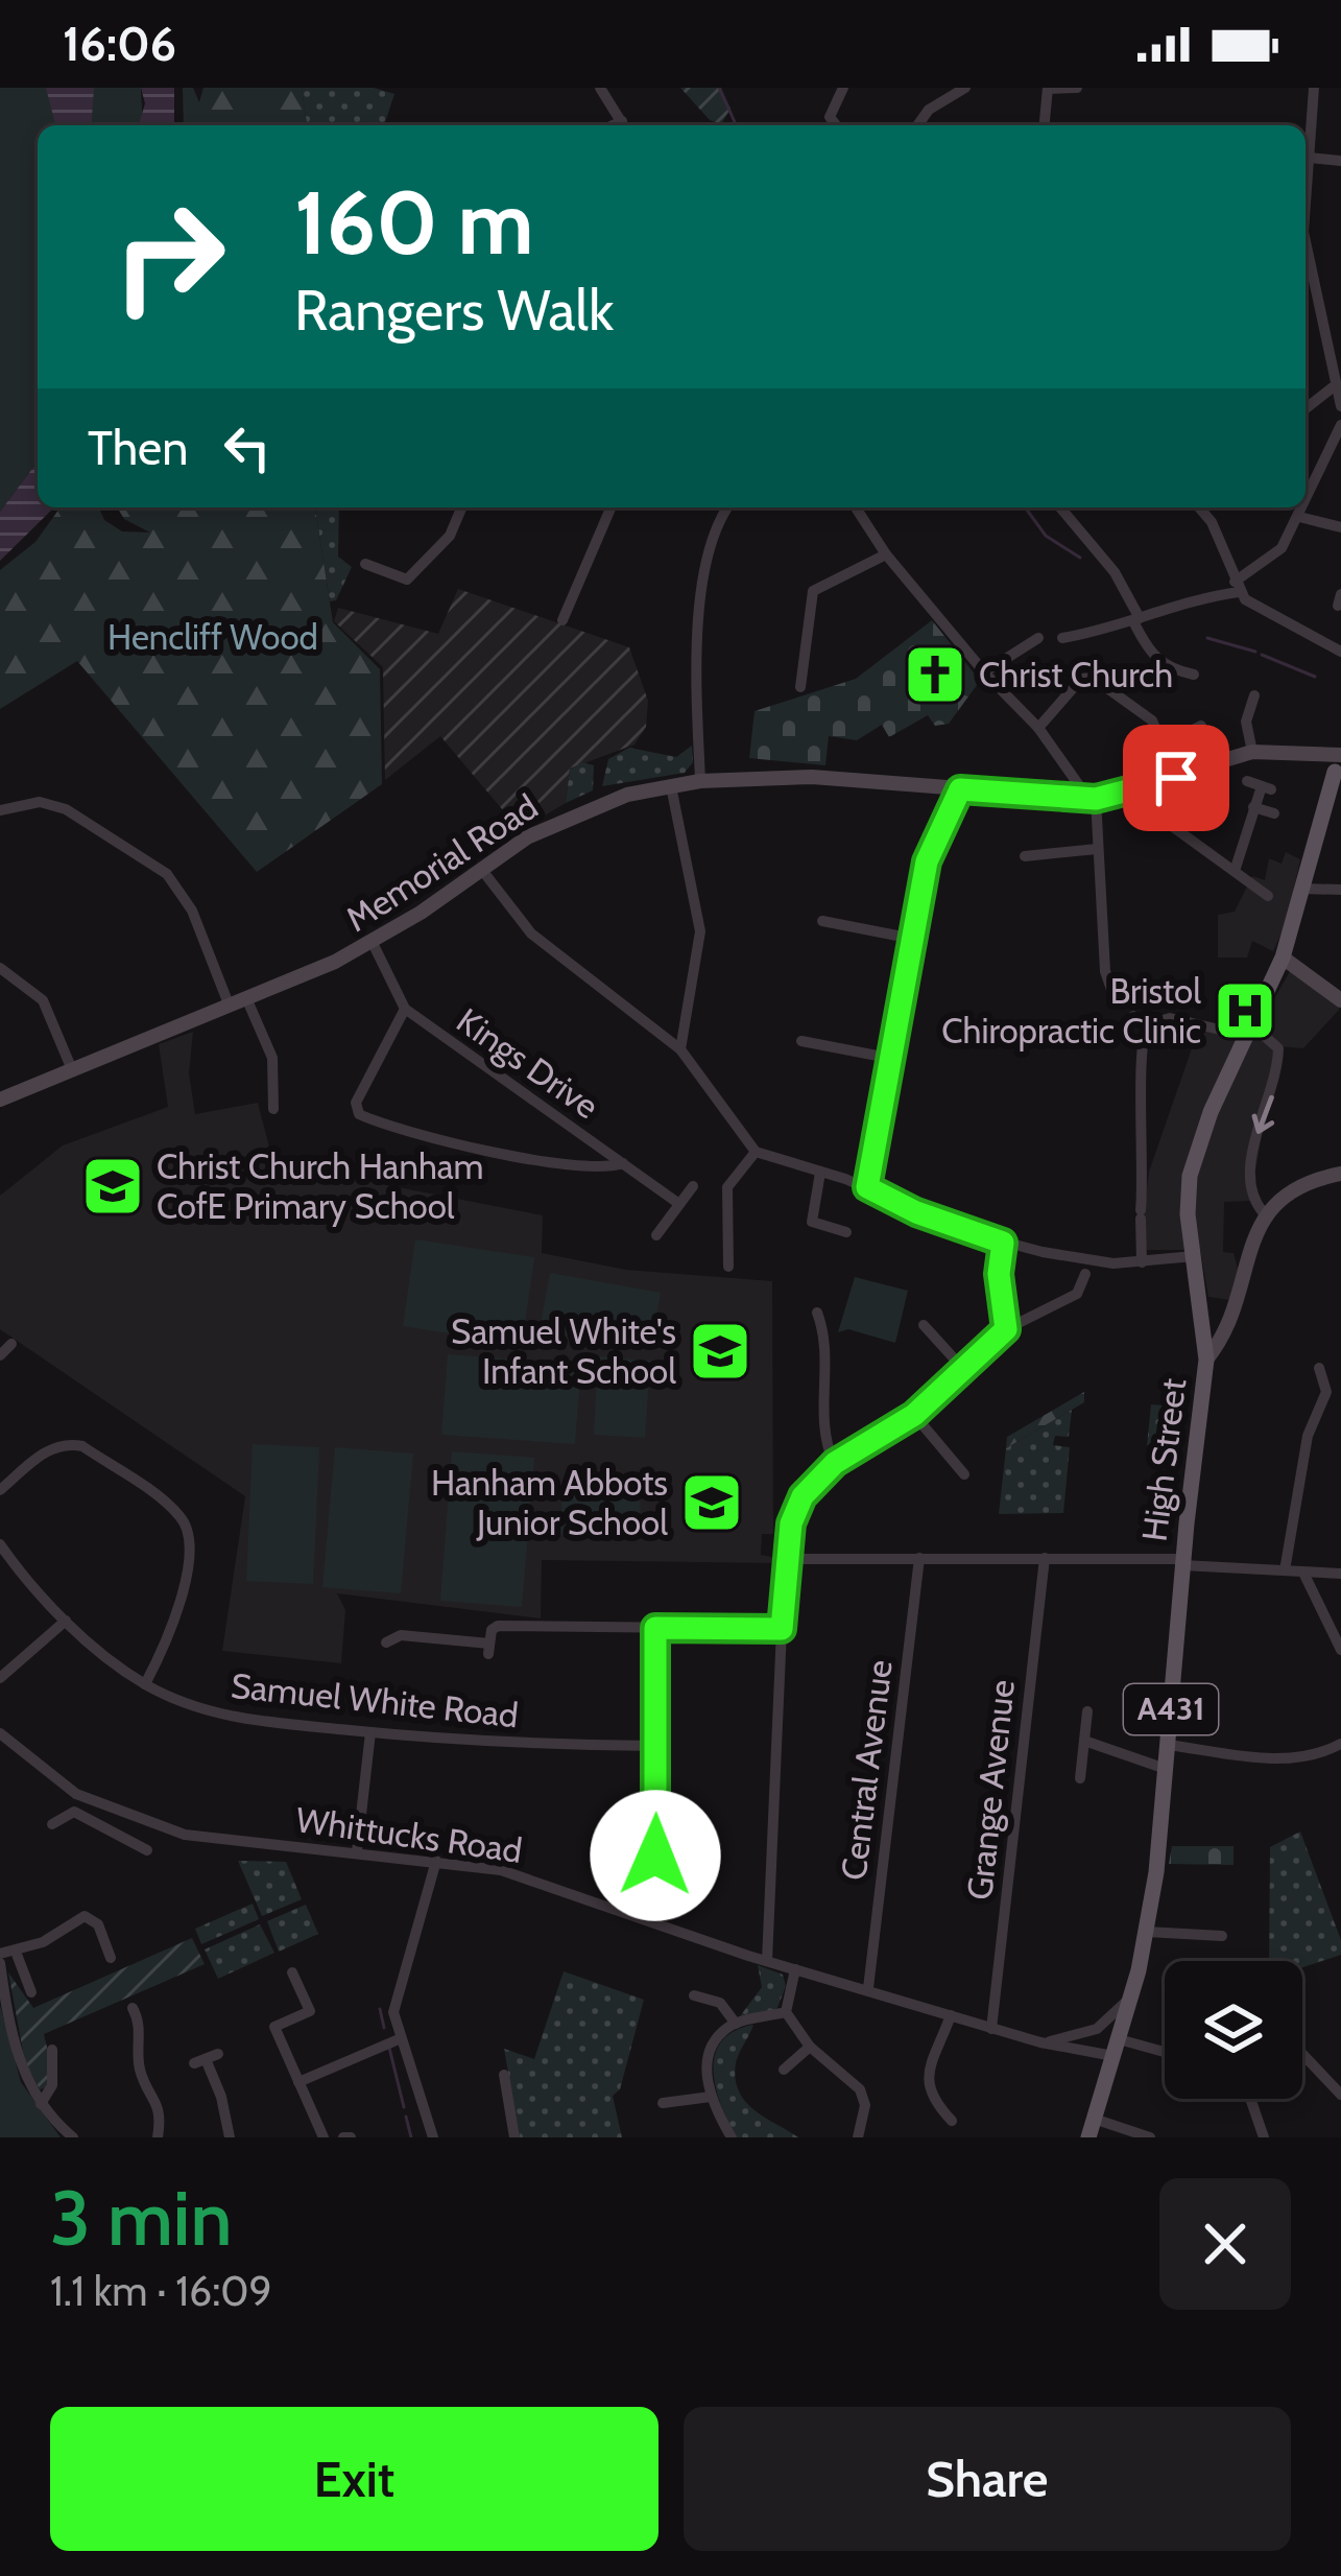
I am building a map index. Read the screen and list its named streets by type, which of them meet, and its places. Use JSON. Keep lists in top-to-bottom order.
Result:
{
  "streets": {
    "main road": ["High Street", "A431"],
    "street": [
      "Memorial Road",
      "Kings Drive",
      "Samuel White Road",
      "Central Avenue",
      "Grange Avenue",
      "Whittucks Road"
    ]
  },
  "crossings": [
    ["Memorial Road", "Kings Drive"],
    ["Memorial Road", "High Street"],
    ["High Street", "Whittucks Road"],
    ["Central Avenue", "Whittucks Road"],
    ["Grange Avenue", "Whittucks Road"]
  ],
  "parks": ["Hencliff Wood"],
  "places": {
    "church": ["Christ Church"],
    "hospital": ["Bristol Chiropractic Clinic"],
    "school or university": ["Christ Church Hanham CofE Primary School", "Samuel White's Infant School", "Hanham Abbots Junior School"]
  },
  "page": {
    "status": "16:06",
    "turn": ["160 m", "Rangers Walk"],
    "then": "Then",
    "heading": ["3 min", "1.1 km · 16:09"],
    "buttons": ["Exit", "Share"]
  }
}
